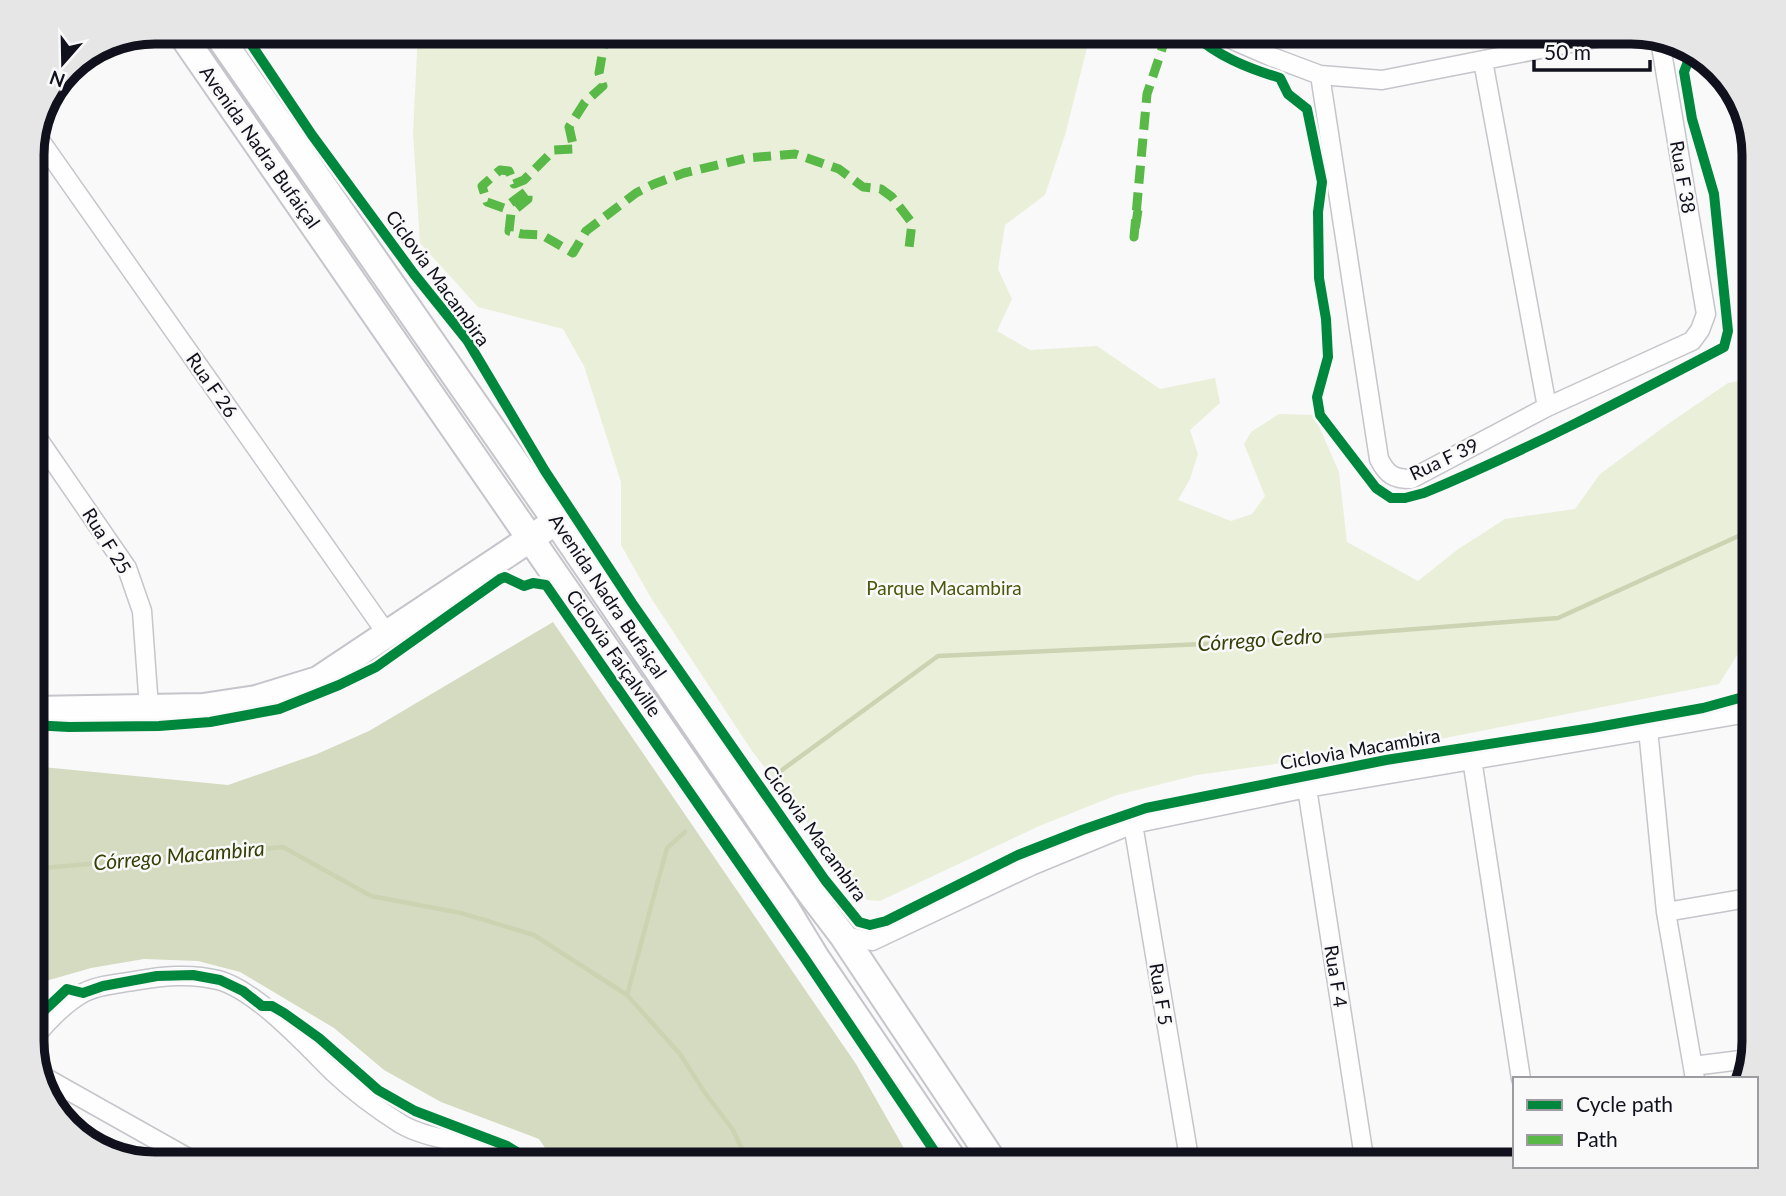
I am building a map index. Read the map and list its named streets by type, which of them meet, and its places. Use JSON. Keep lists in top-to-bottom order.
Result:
{
  "streets": {
    "main road": ["Avenida Nadra Bufaiçal"],
    "street": [
      "Rua F 38",
      "Rua F 26",
      "Rua F 39",
      "Rua F 25",
      "Rua F 4",
      "Rua F 5"
    ],
    "cycle path": ["Ciclovia Macambira", "Ciclovia Faiçalville"]
  },
  "crossings": [
    ["Rua F 38", "Rua F 39"]
  ],
  "water": ["Córrego Cedro", "Córrego Macambira"],
  "parks": ["Parque Macambira"],
  "legend": ["Cycle path", "Path"],
  "scale_bar": "50 m",
  "north": "bottom"
}
